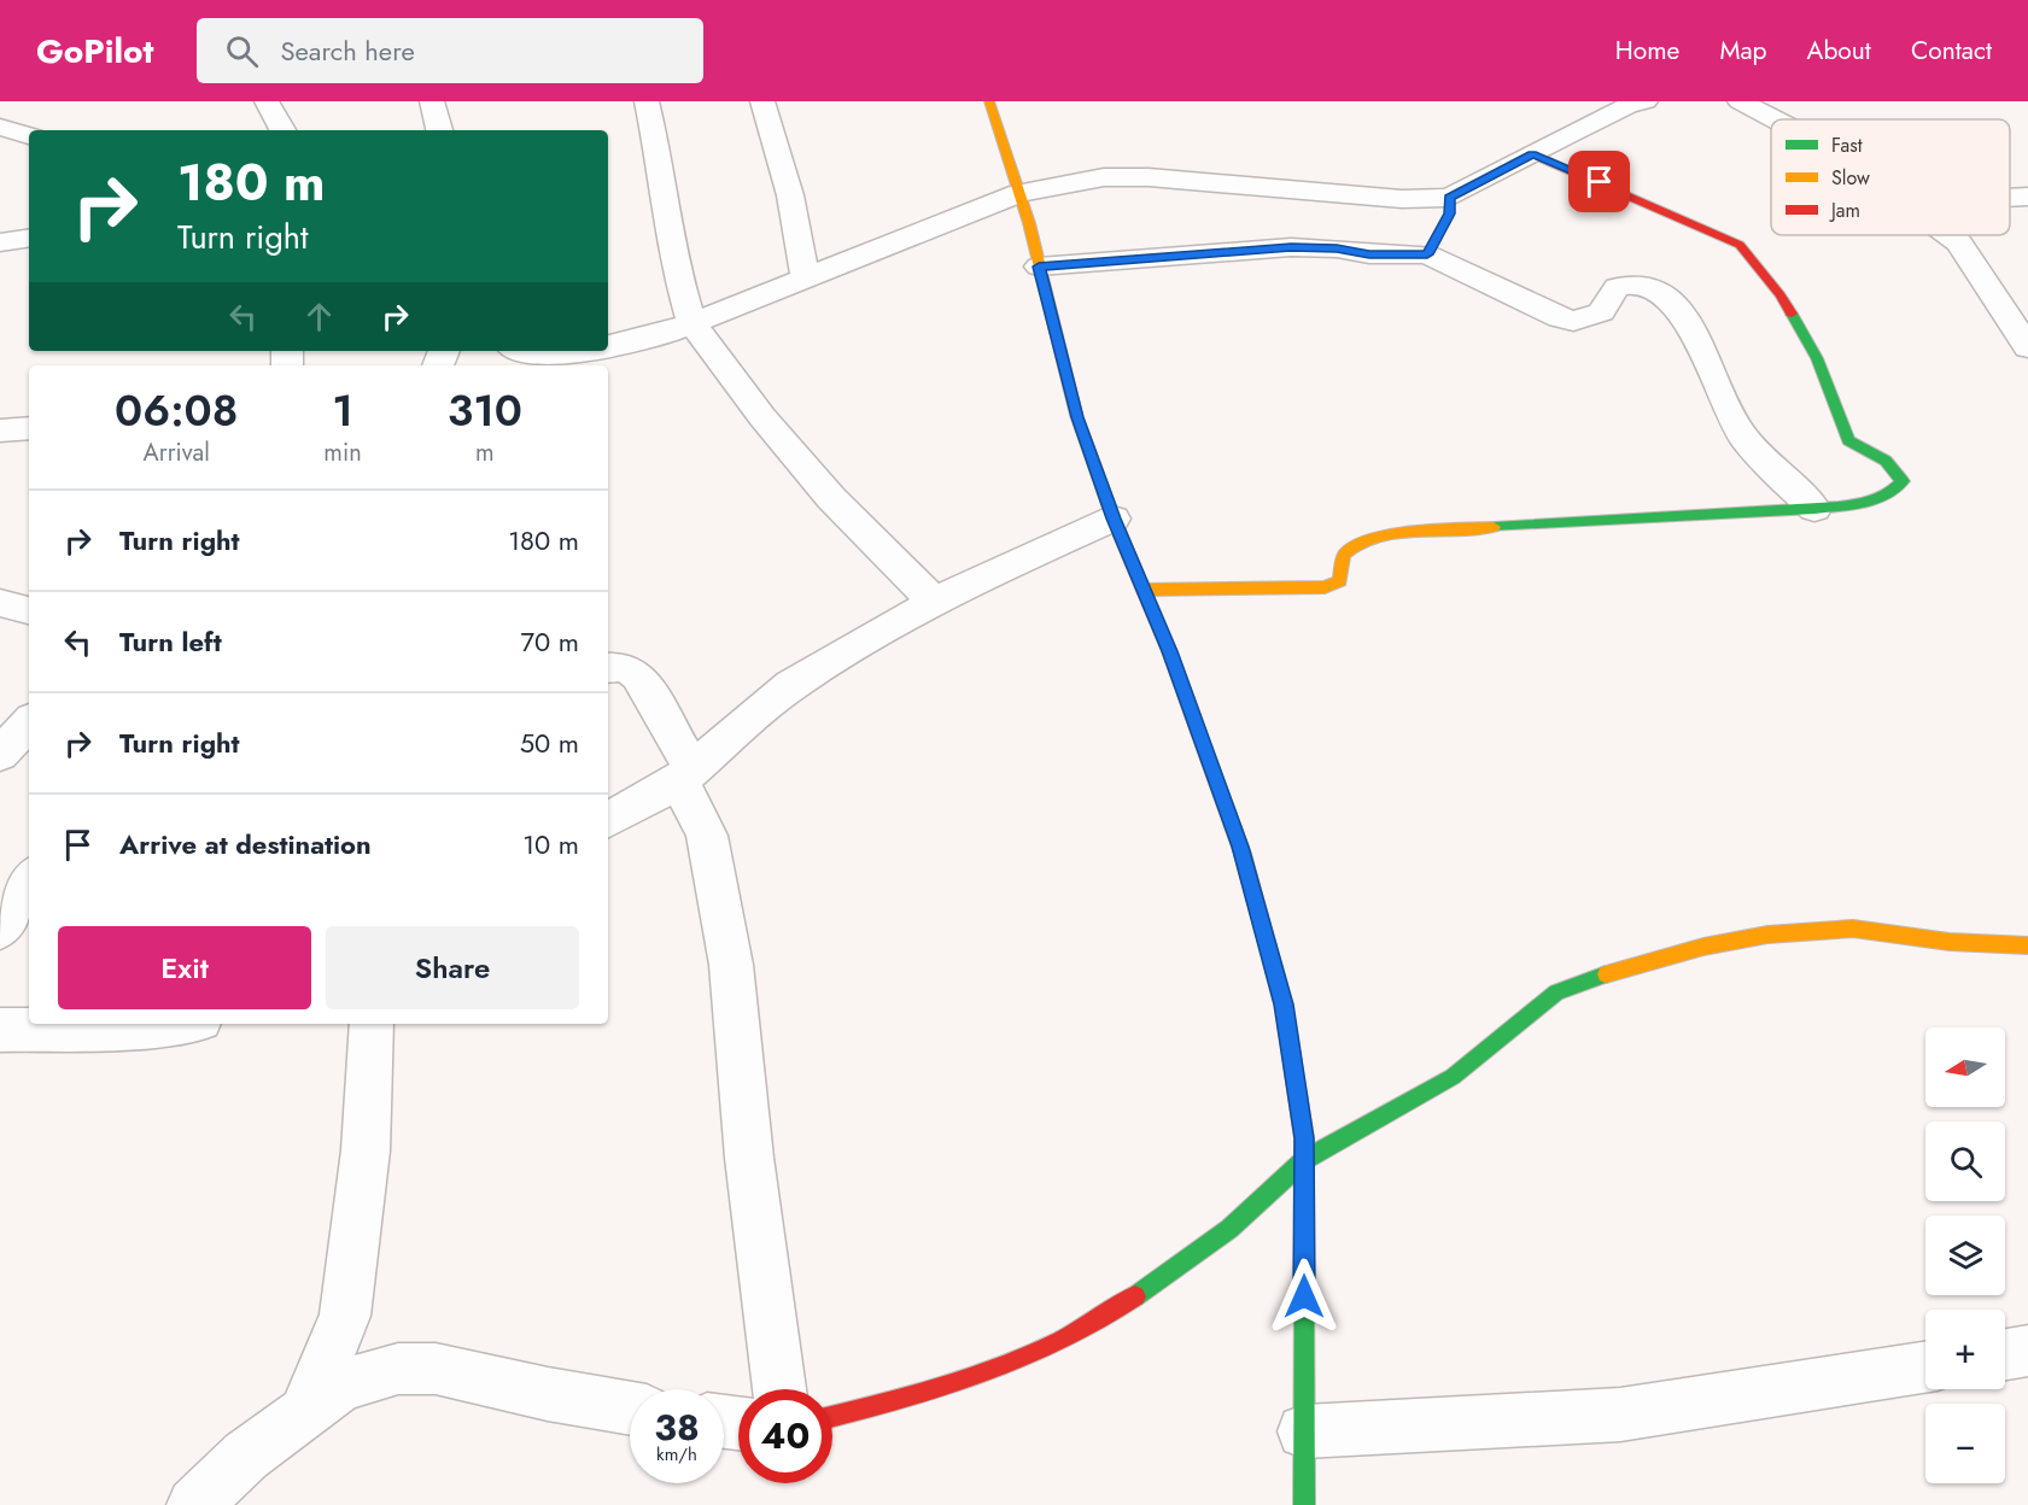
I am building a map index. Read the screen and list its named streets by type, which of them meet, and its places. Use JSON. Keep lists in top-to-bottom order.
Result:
{
  "legend": ["Fast", "Slow", "Jam"],
  "north": "left",
  "page": {
    "header": "GoPilot",
    "search": "Search here",
    "nav": [
      "Home",
      "Map",
      "About",
      "Contact"
    ],
    "turn": ["180 m", "Turn right"],
    "eta": [
      "06:08",
      "Arrival",
      "1",
      "min",
      "310",
      "m"
    ],
    "list": [
      {
        "name": "Turn right",
        "value": "180 m"
      },
      {
        "name": "Turn left",
        "value": "70 m"
      },
      {
        "name": "Turn right",
        "value": "50 m"
      },
      {
        "name": "Arrive at destination",
        "value": "10 m"
      }
    ],
    "buttons": ["Exit", "Share"],
    "map_buttons": ["+", "−"],
    "speed": "38 km/h",
    "limit": "40"
  }
}
